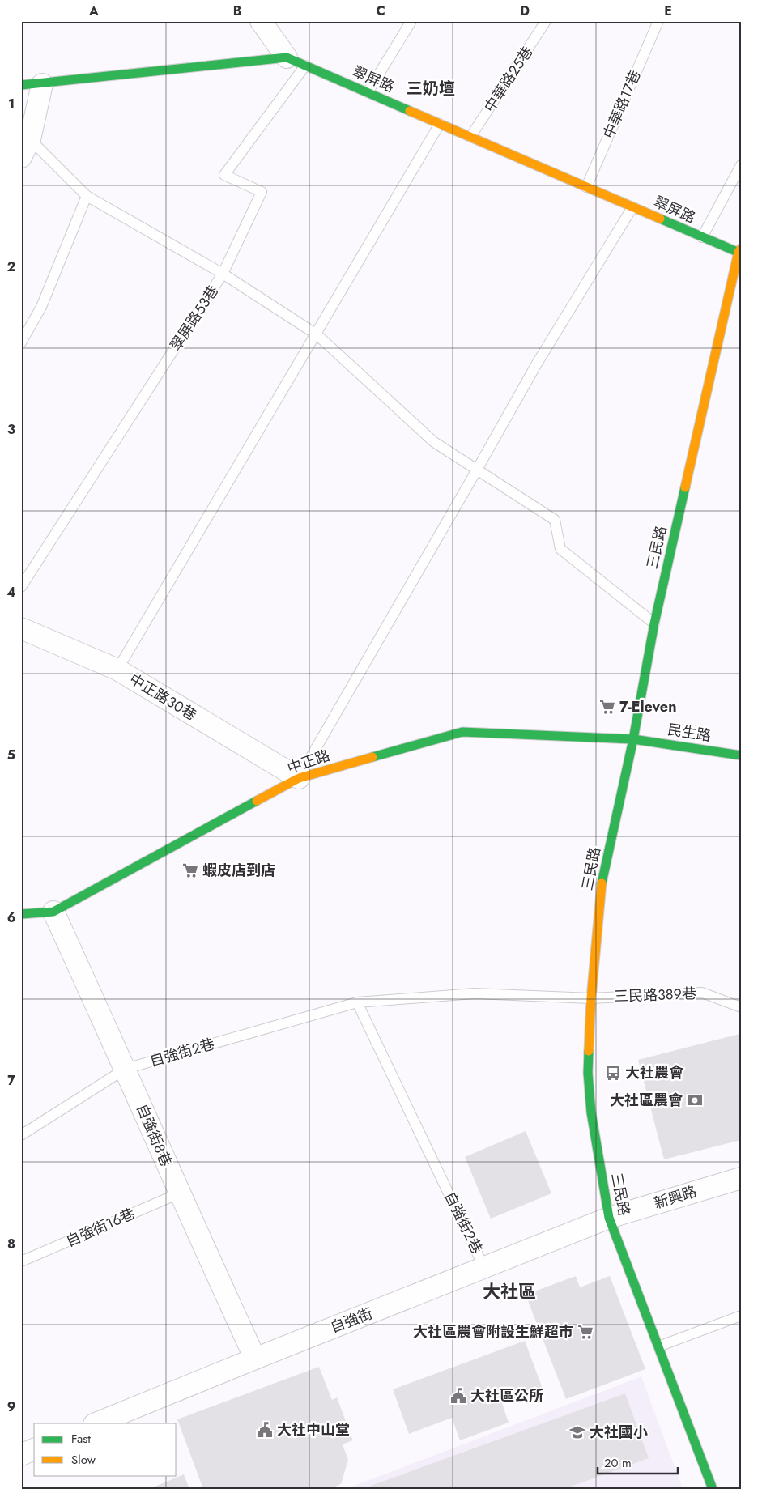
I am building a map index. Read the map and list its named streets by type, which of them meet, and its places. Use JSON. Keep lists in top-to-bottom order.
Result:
{
  "streets": {
    "street": [
      "翠屏路",
      "三民路",
      "中正路30巷",
      "民生路",
      "中正路",
      "自強街8巷",
      "新興路",
      "自強街"
    ],
    "lane": [
      "中華路25巷",
      "中華路17巷",
      "翠屏路53巷",
      "三民路389巷",
      "自強街2巷",
      "自強街16巷"
    ]
  },
  "crossings": [
    ["翠屏路", "中華路25巷"],
    ["翠屏路", "中華路17巷"],
    ["翠屏路", "翠屏路53巷"],
    ["翠屏路", "三民路"],
    ["三民路", "民生路"],
    ["三民路", "中正路"],
    ["三民路", "三民路389巷"],
    ["三民路", "自強街2巷"],
    ["三民路", "新興路"],
    ["三民路", "自強街"],
    ["中正路30巷", "中正路"],
    ["民生路", "中正路"],
    ["中正路", "自強街8巷"],
    ["三民路389巷", "自強街2巷"],
    ["自強街2巷", "自強街8巷"],
    ["自強街2巷", "自強街"],
    ["自強街8巷", "自強街16巷"],
    ["自強街8巷", "自強街"],
    ["新興路", "自強街"]
  ],
  "districts": ["三奶壇", "大社區"],
  "places": {
    "supermarket": ["7-Eleven", "蝦皮店到店", "大社區農會附設生鮮超市"],
    "bus stop": ["大社農會"],
    "bank": ["大社區農會"],
    "public building": ["大社區公所", "大社中山堂"],
    "school or university": ["大社國小"]
  },
  "legend": ["Fast", "Slow"],
  "scale_bar": "20 m",
  "grid": {
    "columns": [
      "A",
      "B",
      "C",
      "D",
      "E"
    ],
    "rows": [
      "1",
      "2",
      "3",
      "4",
      "5",
      "6",
      "7",
      "8",
      "9"
    ]
  }
}
